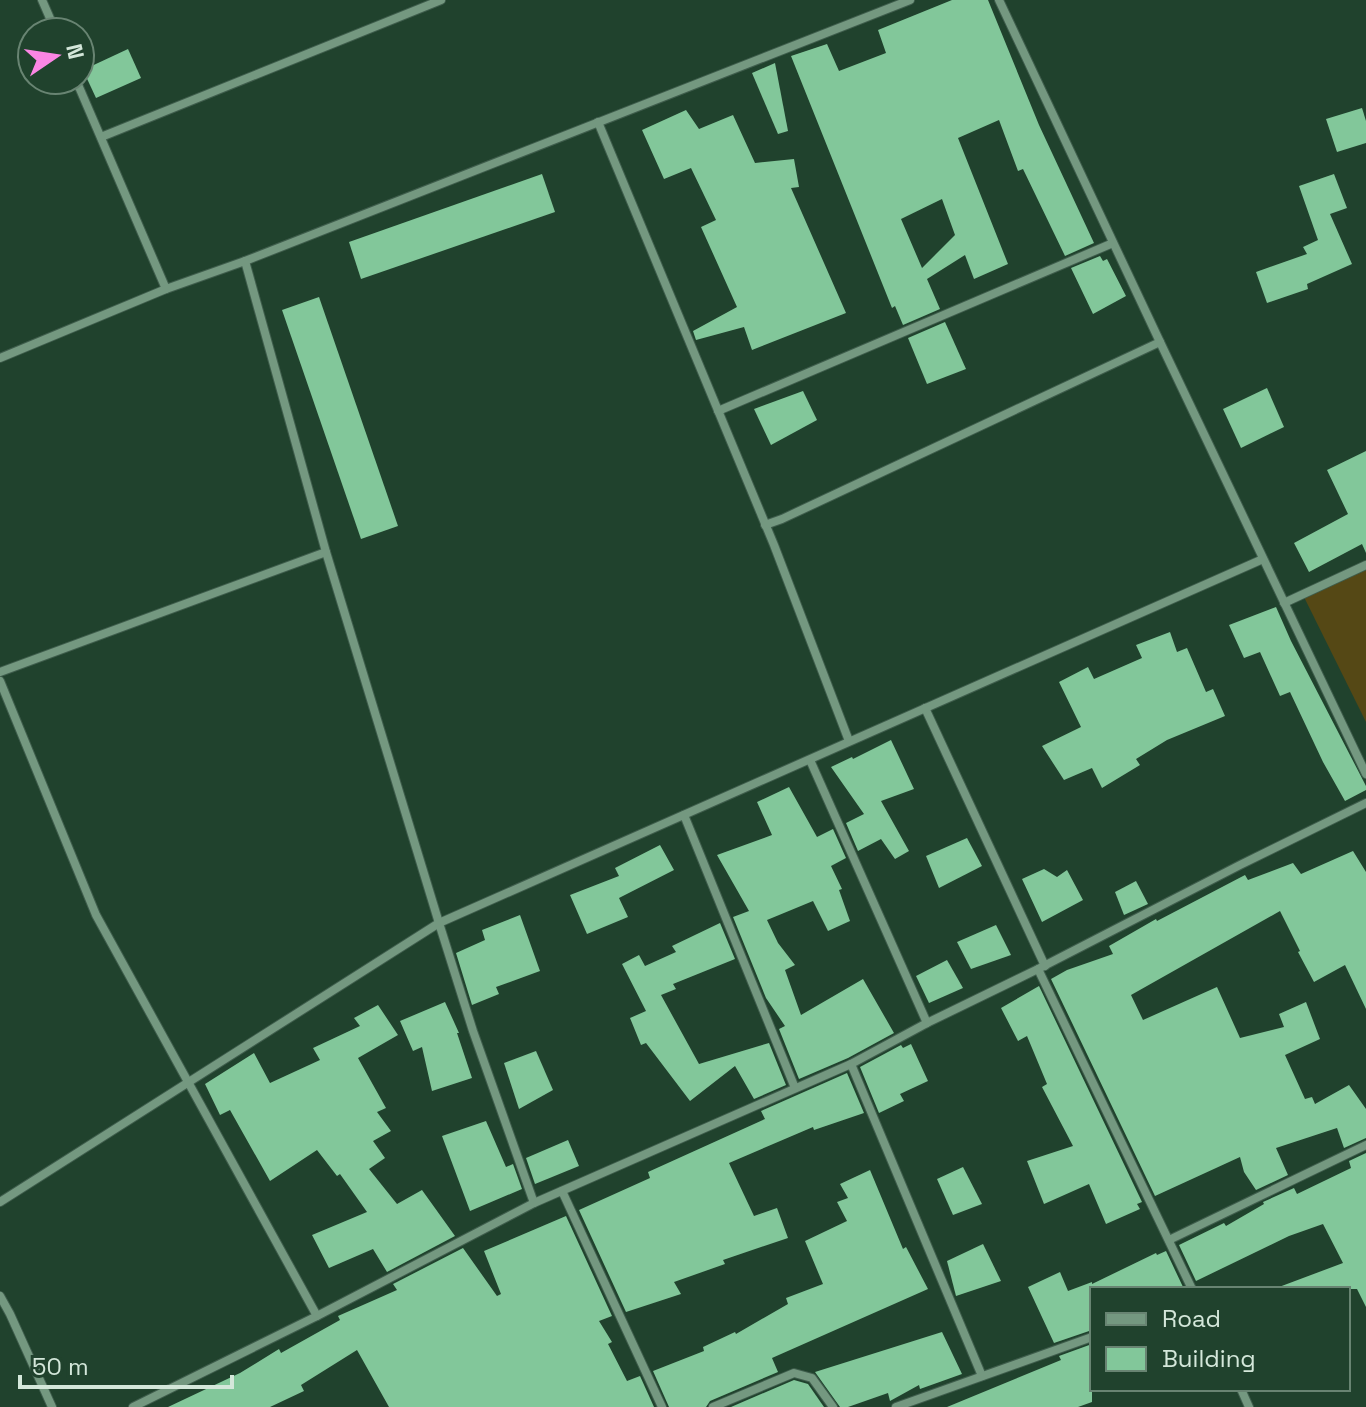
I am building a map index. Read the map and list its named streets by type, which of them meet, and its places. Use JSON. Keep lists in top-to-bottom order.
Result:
{
  "legend": ["Road", "Building"],
  "scale_bar": "50 m",
  "north": "right"
}
